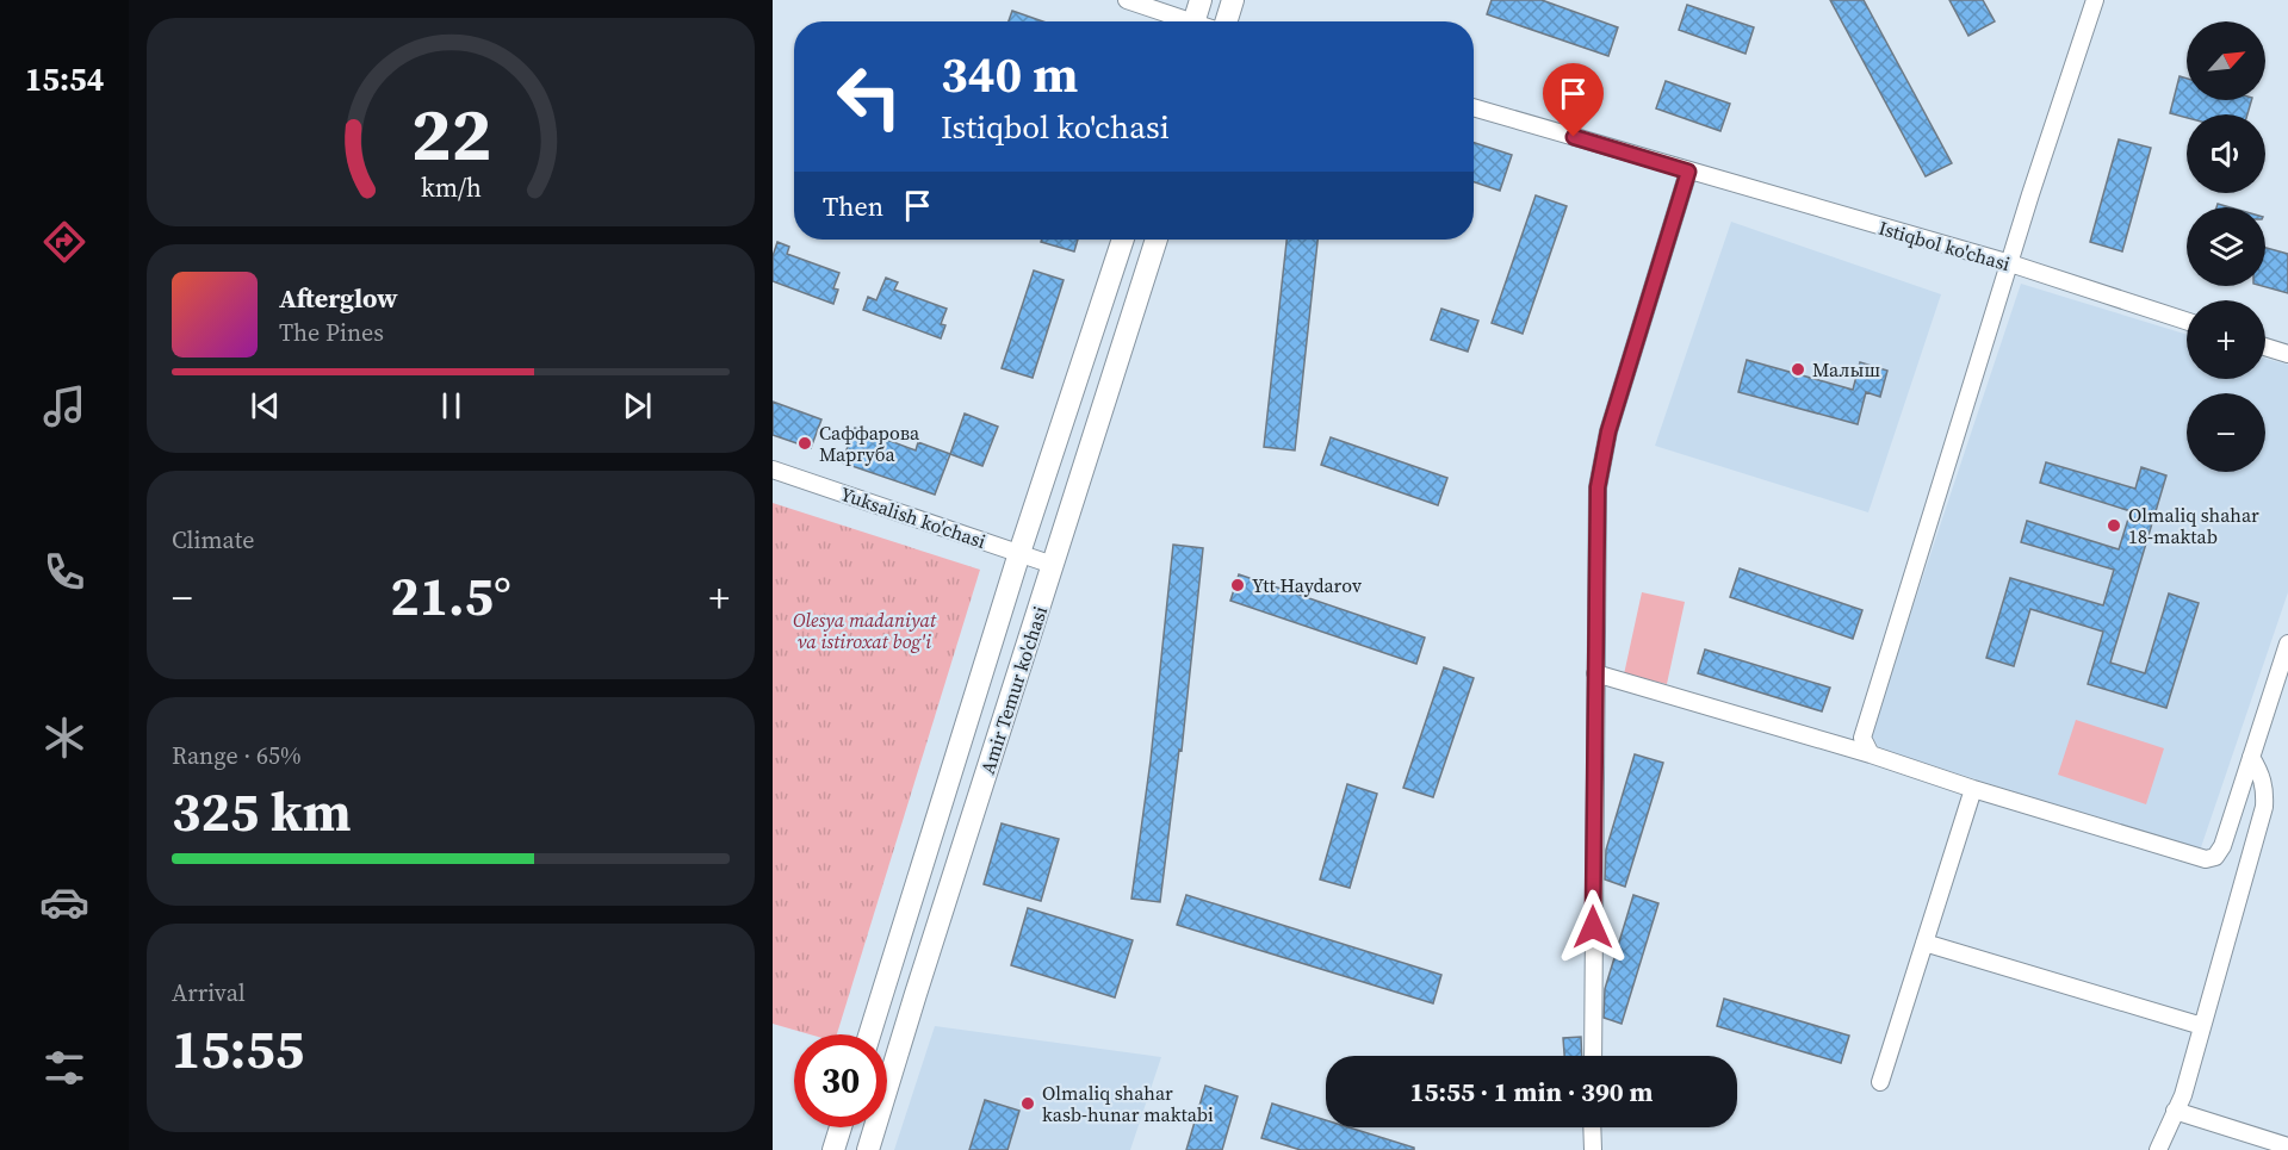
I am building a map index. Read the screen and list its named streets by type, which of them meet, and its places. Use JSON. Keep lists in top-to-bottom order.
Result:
{
  "streets": {
    "main road": ["Amir Temur ko'chasi"],
    "street": ["Istiqbol ko'chasi", "Yuksalish ko'chasi"]
  },
  "crossings": [
    ["Yuksalish ko'chasi", "Amir Temur ko'chasi"]
  ],
  "parks": ["Olesya madaniyat va istiroxat bog'i"],
  "places": [
    "Малыш",
    "Саффарова Маргуба",
    "Olmaliq shahar 18-maktab",
    "Ytt Haydarov",
    "Olmaliq shahar kasb-hunar maktabi"
  ],
  "north": "top right",
  "page": {
    "tabs": "15:54",
    "map_buttons": ["+", "−"],
    "turn": ["340 m", "Istiqbol ko'chasi"],
    "then": "Then",
    "song": ["Afterglow", "The Pines"],
    "tile": [
      "Climate",
      ["Range · 65%", "325 km"],
      ["Arrival", "15:55"]
    ],
    "heat": ["−", "21.5°", "+"],
    "limit": "30",
    "trip": "15:55 · 1 min · 390 m",
    "gauge": ["22", "km/h"]
  }
}
